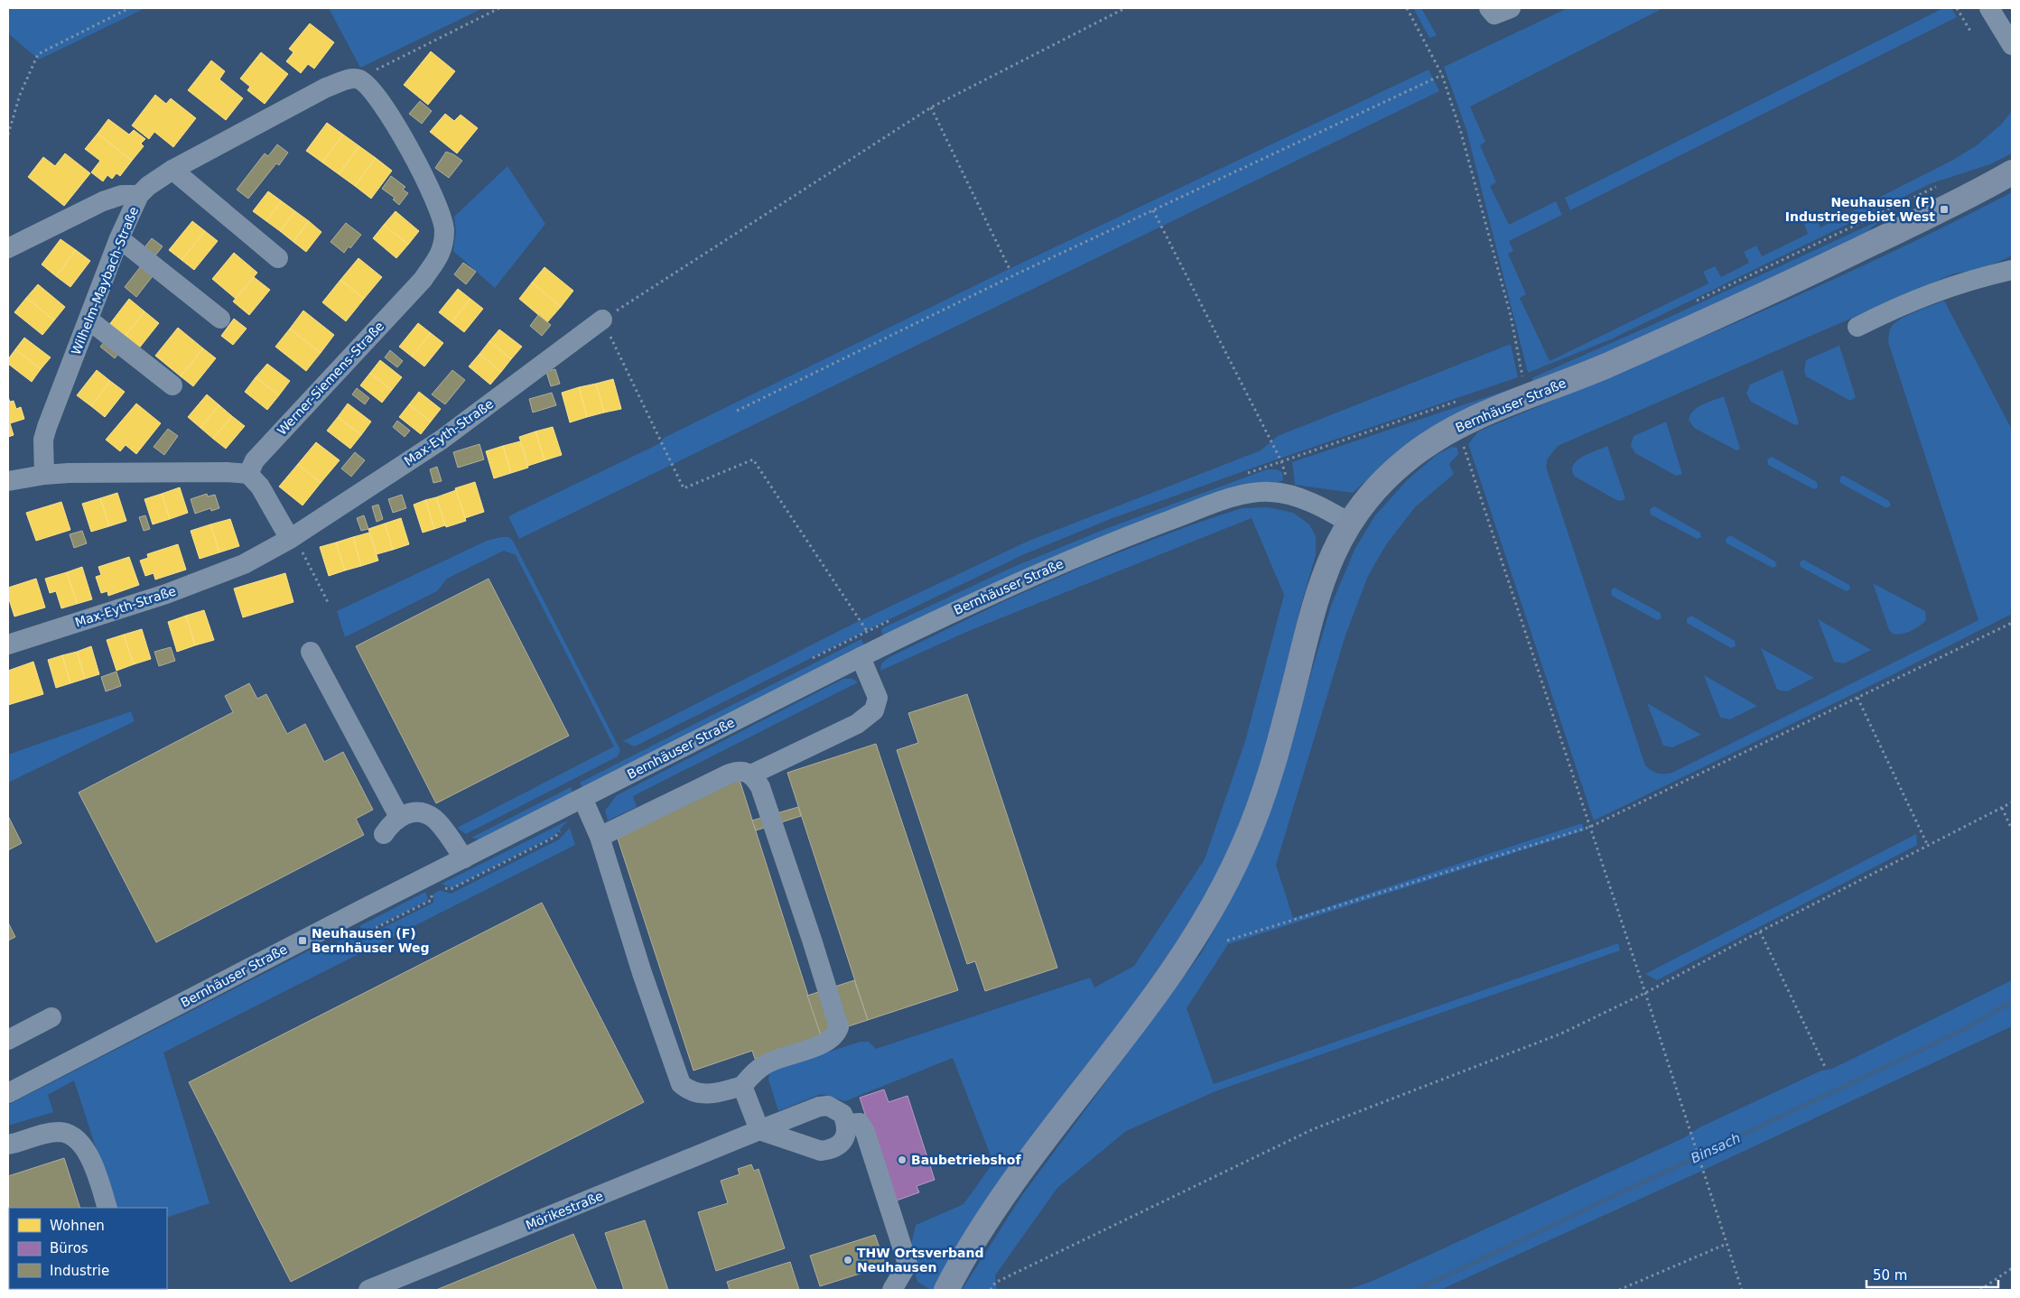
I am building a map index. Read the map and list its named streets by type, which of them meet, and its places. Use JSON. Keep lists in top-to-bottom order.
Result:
{
  "streets": {
    "main road": ["Bernhäuser Straße"],
    "street": [
      "Wilhelm-Maybach-Straße",
      "Werner-Siemens-Straße",
      "Max-Eyth-Straße",
      "Mörikestraße"
    ]
  },
  "crossings": [
    ["Wilhelm-Maybach-Straße", "Werner-Siemens-Straße"]
  ],
  "water": ["Binsach"],
  "places": {
    "transit": ["Neuhausen (F) Industriegebiet West", "Neuhausen (F) Bernhäuser Weg"],
    "other": ["Baubetriebshof", "THW Ortsverband Neuhausen"]
  },
  "legend": ["Wohnen", "Büros", "Industrie"],
  "scale_bar": "50 m"
}
